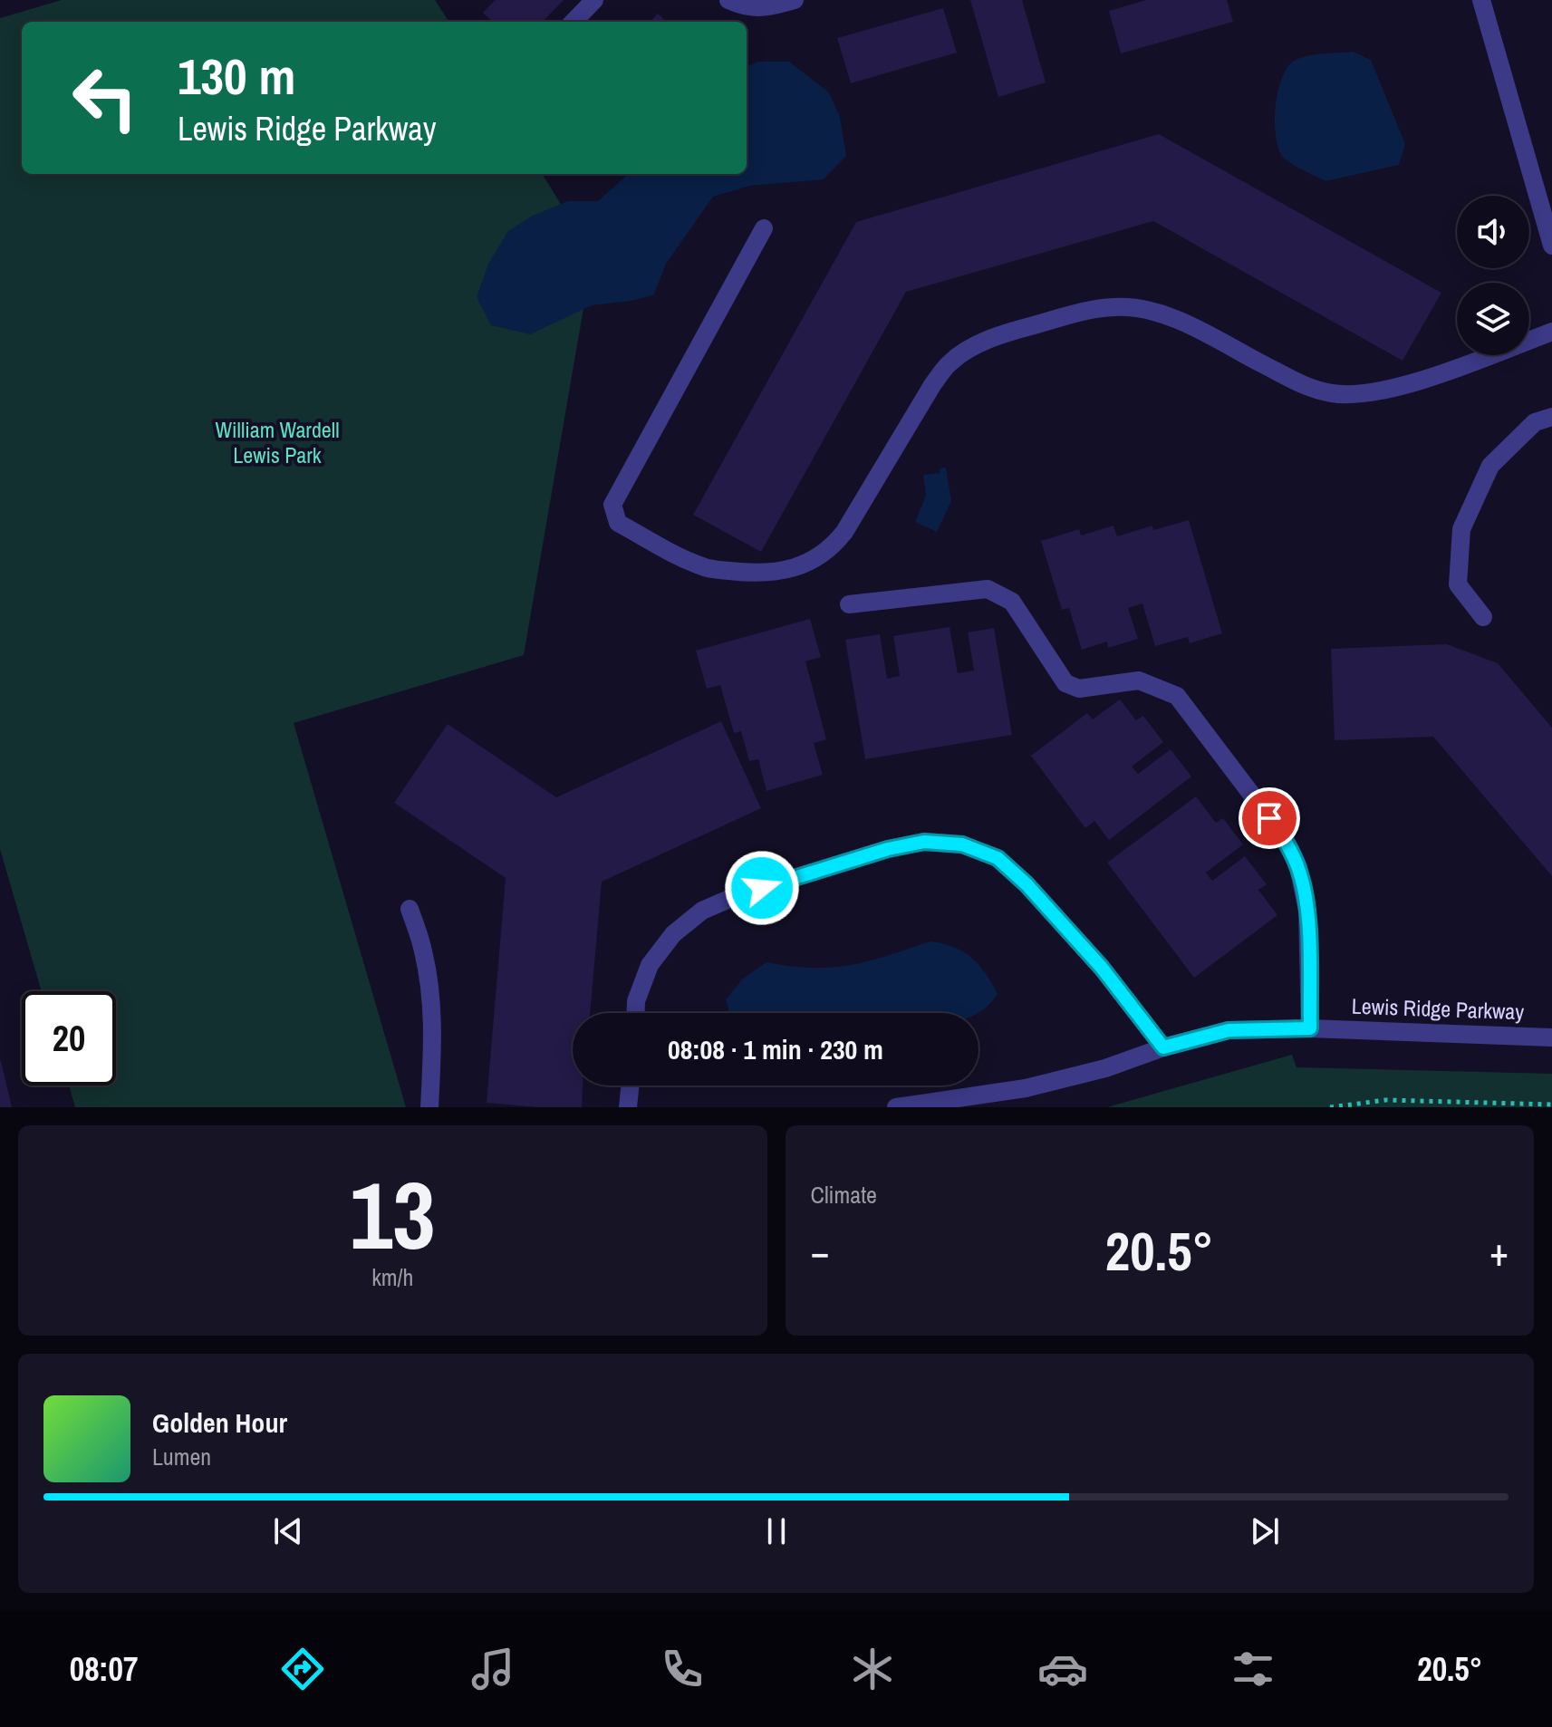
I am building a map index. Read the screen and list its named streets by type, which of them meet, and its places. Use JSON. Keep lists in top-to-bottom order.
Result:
{
  "streets": {
    "street": ["Lewis Ridge Parkway"]
  },
  "parks": ["William Wardell Lewis Park"],
  "page": {
    "turn": ["130 m", "Lewis Ridge Parkway"],
    "limit": "20",
    "trip": "08:08 · 1 min · 230 m",
    "tile": [
      ["13", "km/h"],
      "Climate"
    ],
    "heat": ["−", "20.5°", "+"],
    "song": ["Golden Hour", "Lumen"],
    "tabs": ["08:07", "20.5°"]
  }
}
